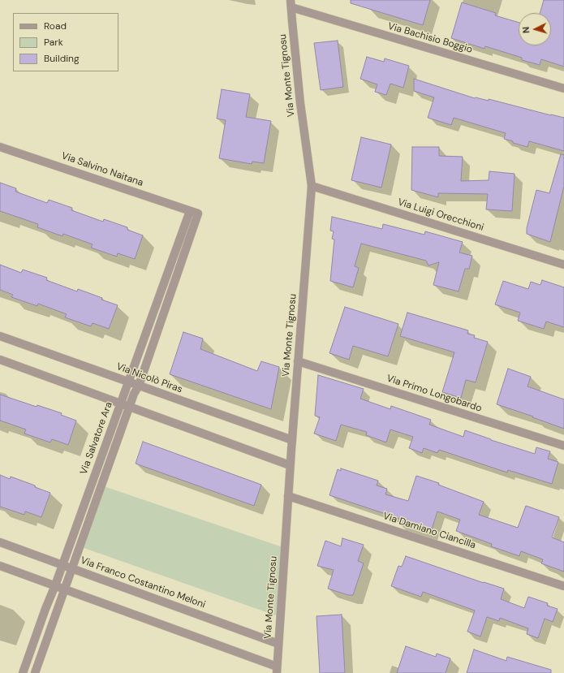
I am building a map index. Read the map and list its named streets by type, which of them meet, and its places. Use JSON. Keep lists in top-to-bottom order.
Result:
{
  "streets": {
    "street": [
      "Via Bachisio Boggio",
      "Via Monte Tignosu",
      "Via Salvino Naitana",
      "Via Luigi Orecchioni",
      "Via Nicolò Piras",
      "Via Primo Longobardo",
      "Via Salvatore Ara",
      "Via Damiano Ciancilla",
      "Via Franco Costantino Meloni"
    ]
  },
  "crossings": [
    ["Via Bachisio Boggio", "Via Monte Tignosu"],
    ["Via Monte Tignosu", "Via Luigi Orecchioni"],
    ["Via Monte Tignosu", "Via Nicolò Piras"],
    ["Via Monte Tignosu", "Via Primo Longobardo"],
    ["Via Monte Tignosu", "Via Damiano Ciancilla"],
    ["Via Monte Tignosu", "Via Franco Costantino Meloni"],
    ["Via Salvino Naitana", "Via Salvatore Ara"],
    ["Via Nicolò Piras", "Via Salvatore Ara"],
    ["Via Salvatore Ara", "Via Franco Costantino Meloni"]
  ],
  "legend": ["Road", "Park", "Building"],
  "north": "left"
}
